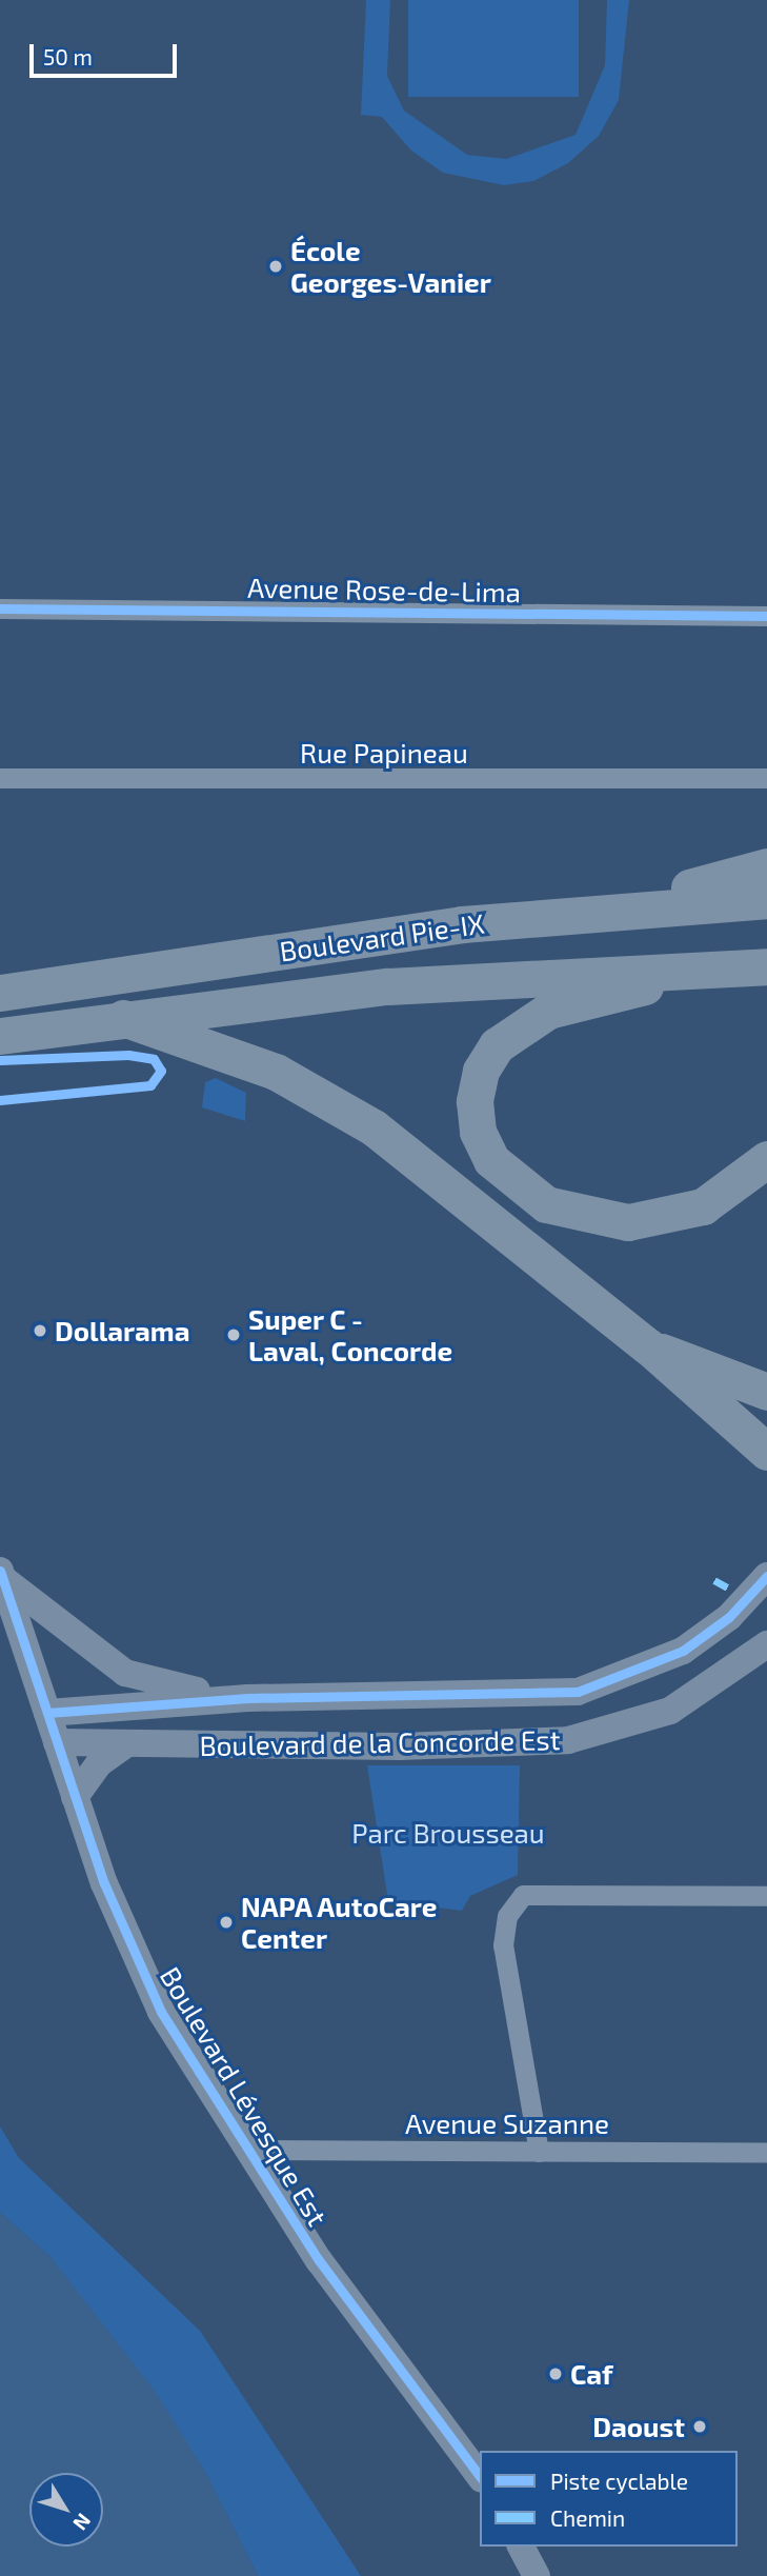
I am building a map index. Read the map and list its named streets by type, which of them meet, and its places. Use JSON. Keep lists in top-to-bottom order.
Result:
{
  "streets": {
    "highway": ["Boulevard Pie-IX"],
    "street": [
      "Avenue Rose-de-Lima",
      "Rue Papineau",
      "Boulevard de la Concorde Est",
      "Boulevard Lévesque Est",
      "Avenue Suzanne"
    ]
  },
  "crossings": [
    ["Boulevard de la Concorde Est", "Boulevard Lévesque Est"],
    ["Boulevard Lévesque Est", "Avenue Suzanne"]
  ],
  "parks": ["Parc Brousseau"],
  "places": [
    "École Georges-Vanier",
    "Dollarama",
    "Super C - Laval, Concorde",
    "NAPA AutoCare Center",
    "Caf",
    "Daoust"
  ],
  "legend": ["Piste cyclable", "Chemin"],
  "scale_bar": "50 m",
  "north": "bottom right"
}
